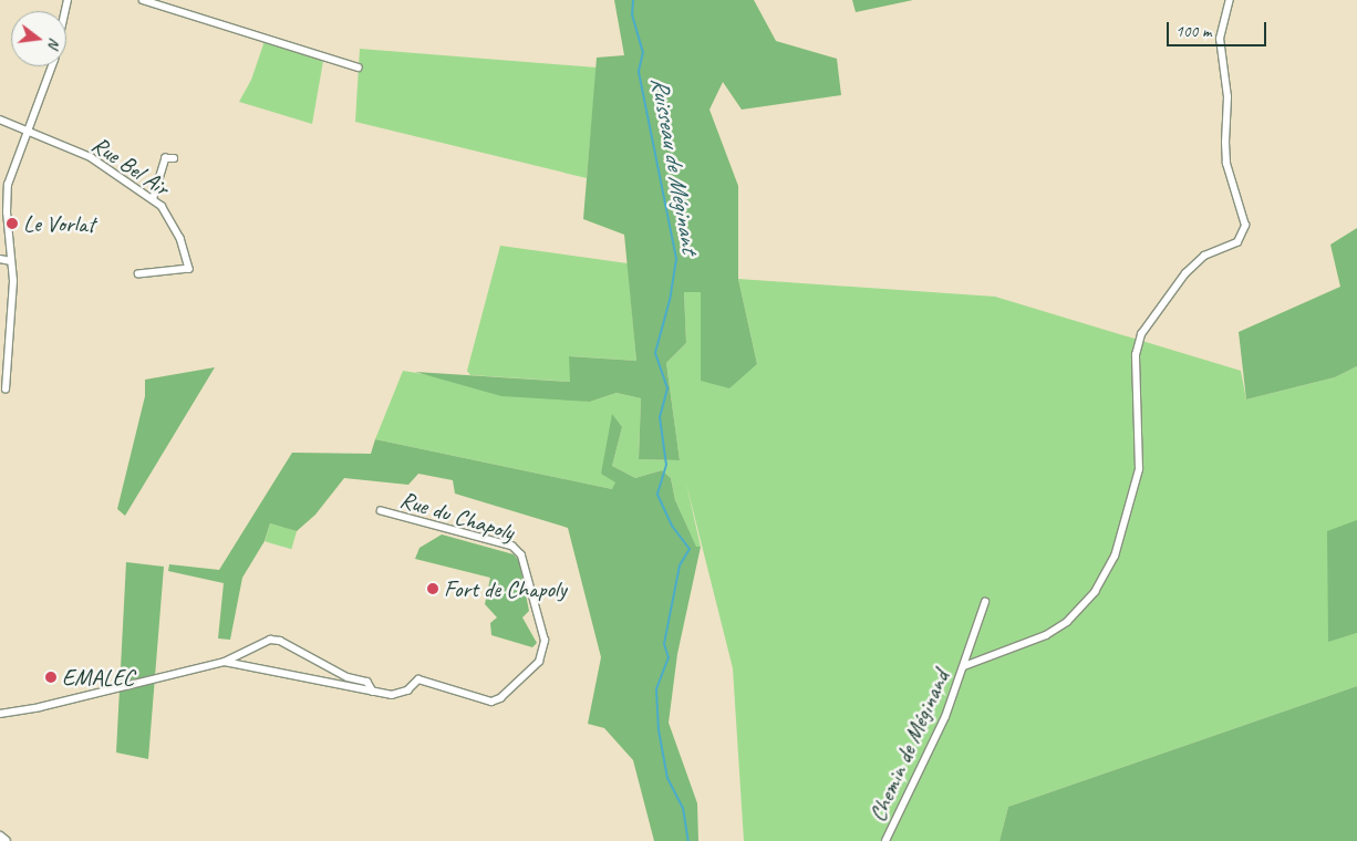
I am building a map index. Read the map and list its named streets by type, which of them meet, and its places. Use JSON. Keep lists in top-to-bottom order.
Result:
{
  "streets": {
    "street": ["Rue Bel Air", "Rue du Chapoly", "Chemin de Méginand"]
  },
  "water": ["Ruisseau de Méginant"],
  "places": ["Le Vorlat", "Fort de Chapoly", "EMALEC"],
  "scale_bar": "100 m",
  "north": "right"
}
